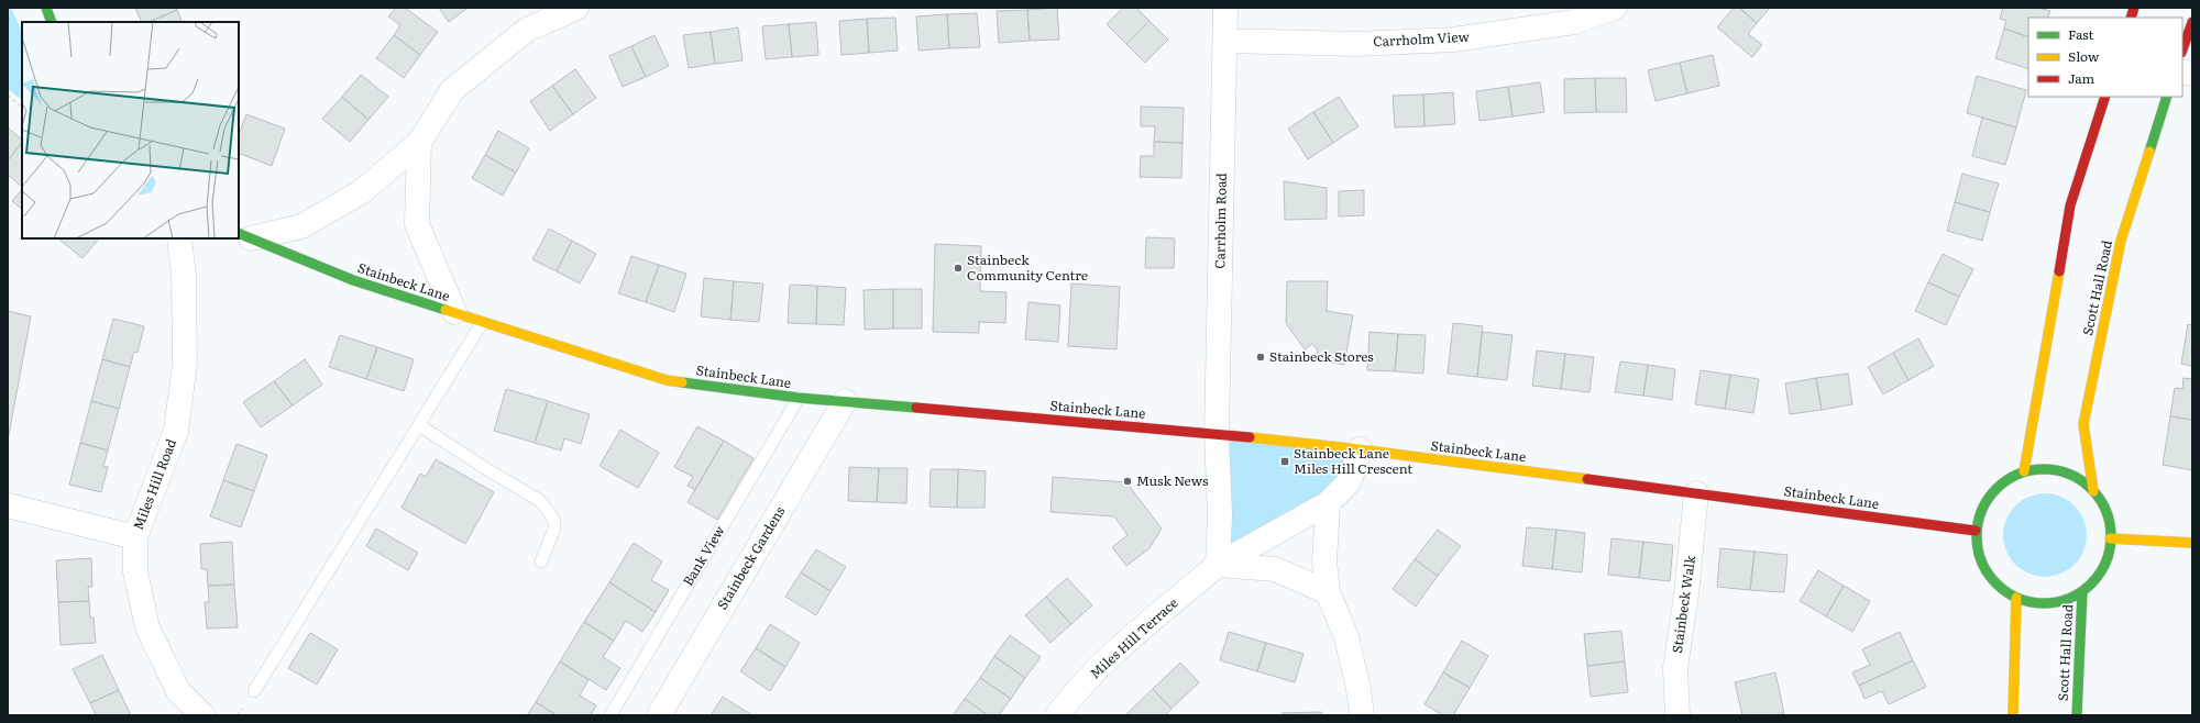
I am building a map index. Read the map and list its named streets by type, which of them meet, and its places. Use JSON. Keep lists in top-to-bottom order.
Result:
{
  "streets": {
    "main road": ["Stainbeck Lane", "Scott Hall Road"],
    "street": [
      "Carrholm View",
      "Carrholm Road",
      "Miles Hill Road",
      "Stainbeck Gardens",
      "Stainbeck Walk",
      "Miles Hill Terrace"
    ],
    "lane": ["Bank View"]
  },
  "crossings": [
    ["Carrholm View", "Carrholm Road"],
    ["Carrholm Road", "Stainbeck Lane"],
    ["Stainbeck Lane", "Scott Hall Road"],
    ["Stainbeck Lane", "Bank View"],
    ["Stainbeck Lane", "Stainbeck Gardens"],
    ["Stainbeck Lane", "Stainbeck Walk"],
    ["Stainbeck Lane", "Miles Hill Terrace"]
  ],
  "places": {
    "other": ["Stainbeck Community Centre", "Stainbeck Stores", "Musk News"],
    "transit": ["Stainbeck Lane Miles Hill Crescent"]
  },
  "legend": ["Fast", "Slow", "Jam"]
}
